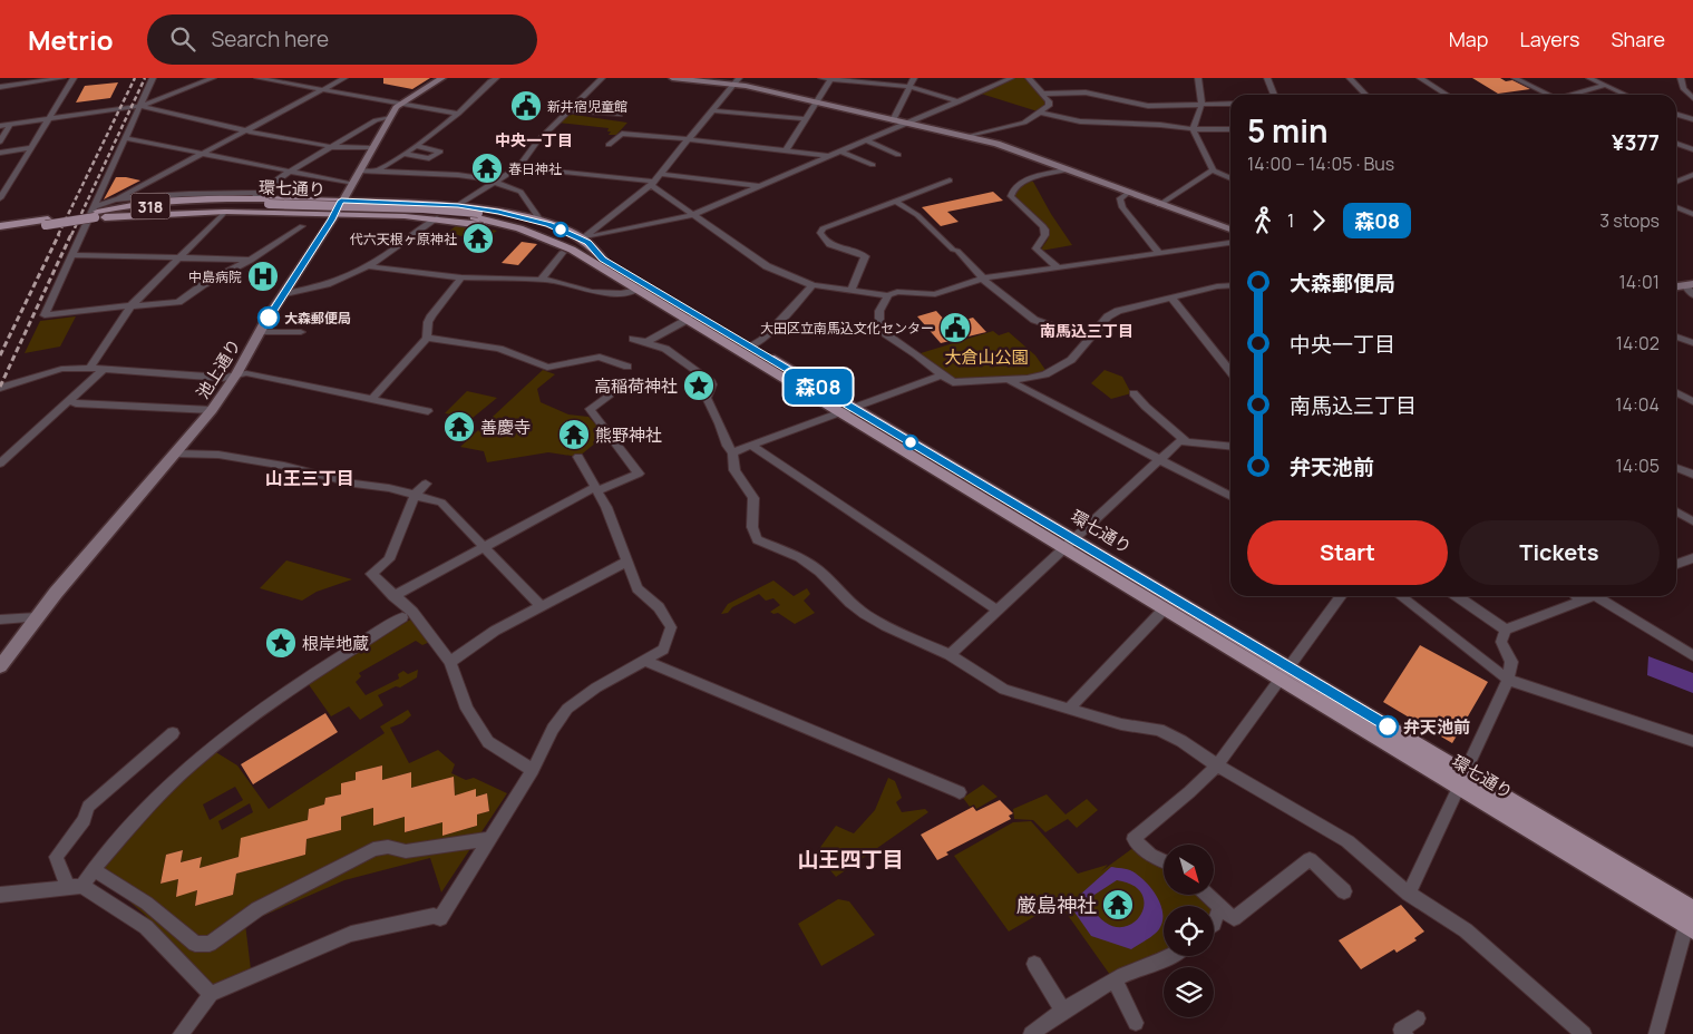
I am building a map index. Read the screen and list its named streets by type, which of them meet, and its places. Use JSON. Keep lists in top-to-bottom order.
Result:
{
  "streets": {
    "main road": ["環七通り", "318", "池上通り"]
  },
  "crossings": [
    ["環七通り", "318"]
  ],
  "districts": [
    "中央一丁目",
    "南馬込三丁目",
    "山王三丁目",
    "山王四丁目"
  ],
  "parks": ["大倉山公園"],
  "places": {
    "public building": ["新井宿児童館", "大田区立南馬込文化センター"],
    "temple": [
      "春日神社",
      "代六天根ヶ原神社",
      "善慶寺",
      "熊野神社",
      "厳島神社"
    ],
    "hospital": ["中島病院"],
    "other": ["大森郵便局", "弁天池前"],
    "place": ["高稲荷神社", "根岸地蔵"]
  },
  "lines": ["bus line 森08"],
  "north": "bottom right",
  "page": {
    "header": "Metrio",
    "search": "Search here",
    "nav": ["Map", "Layers", "Share"],
    "on_map": "森08",
    "heading": ["5 min", "14:00 – 14:05 · Bus", "¥377"],
    "legs": ["1", "森08", "3 stops"],
    "list": [
      {
        "name": "大森郵便局",
        "value": "14:01"
      },
      {
        "name": "中央一丁目",
        "value": "14:02"
      },
      {
        "name": "南馬込三丁目",
        "value": "14:04"
      },
      {
        "name": "弁天池前",
        "value": "14:05"
      }
    ],
    "buttons": ["Start", "Tickets"]
  }
}
